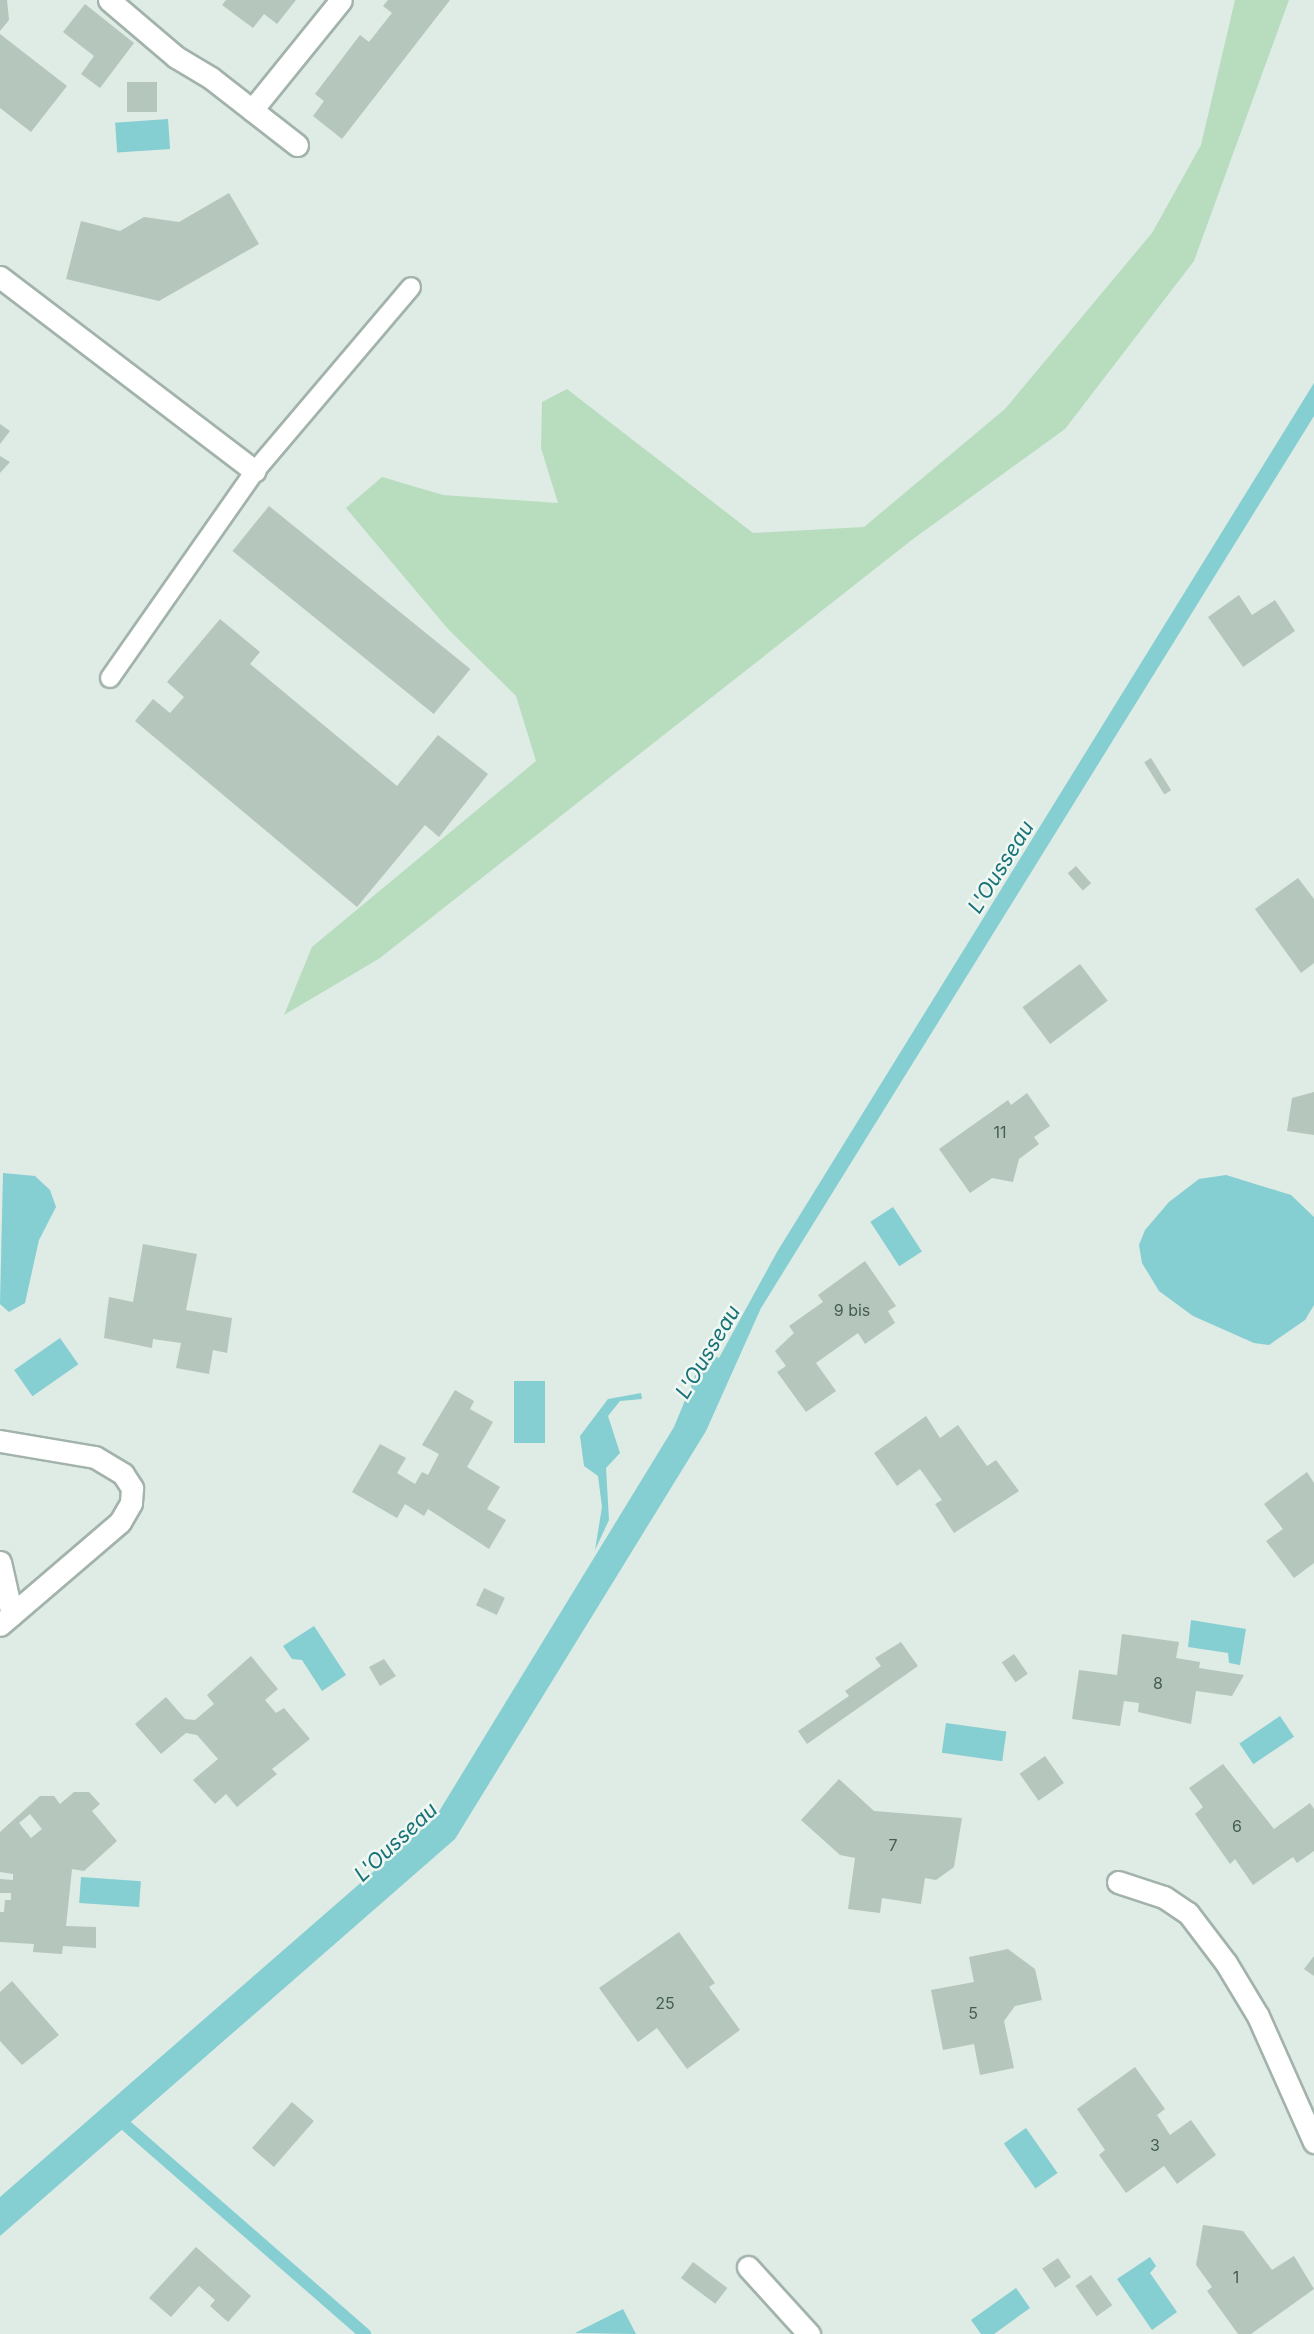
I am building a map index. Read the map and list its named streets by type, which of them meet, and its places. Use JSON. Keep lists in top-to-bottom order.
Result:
{
  "water": ["L'Ousseau"],
  "house_numbers": [
    "11",
    "9 bis",
    "8",
    "6",
    "7",
    "25",
    "5",
    "3",
    "1"
  ]
}
